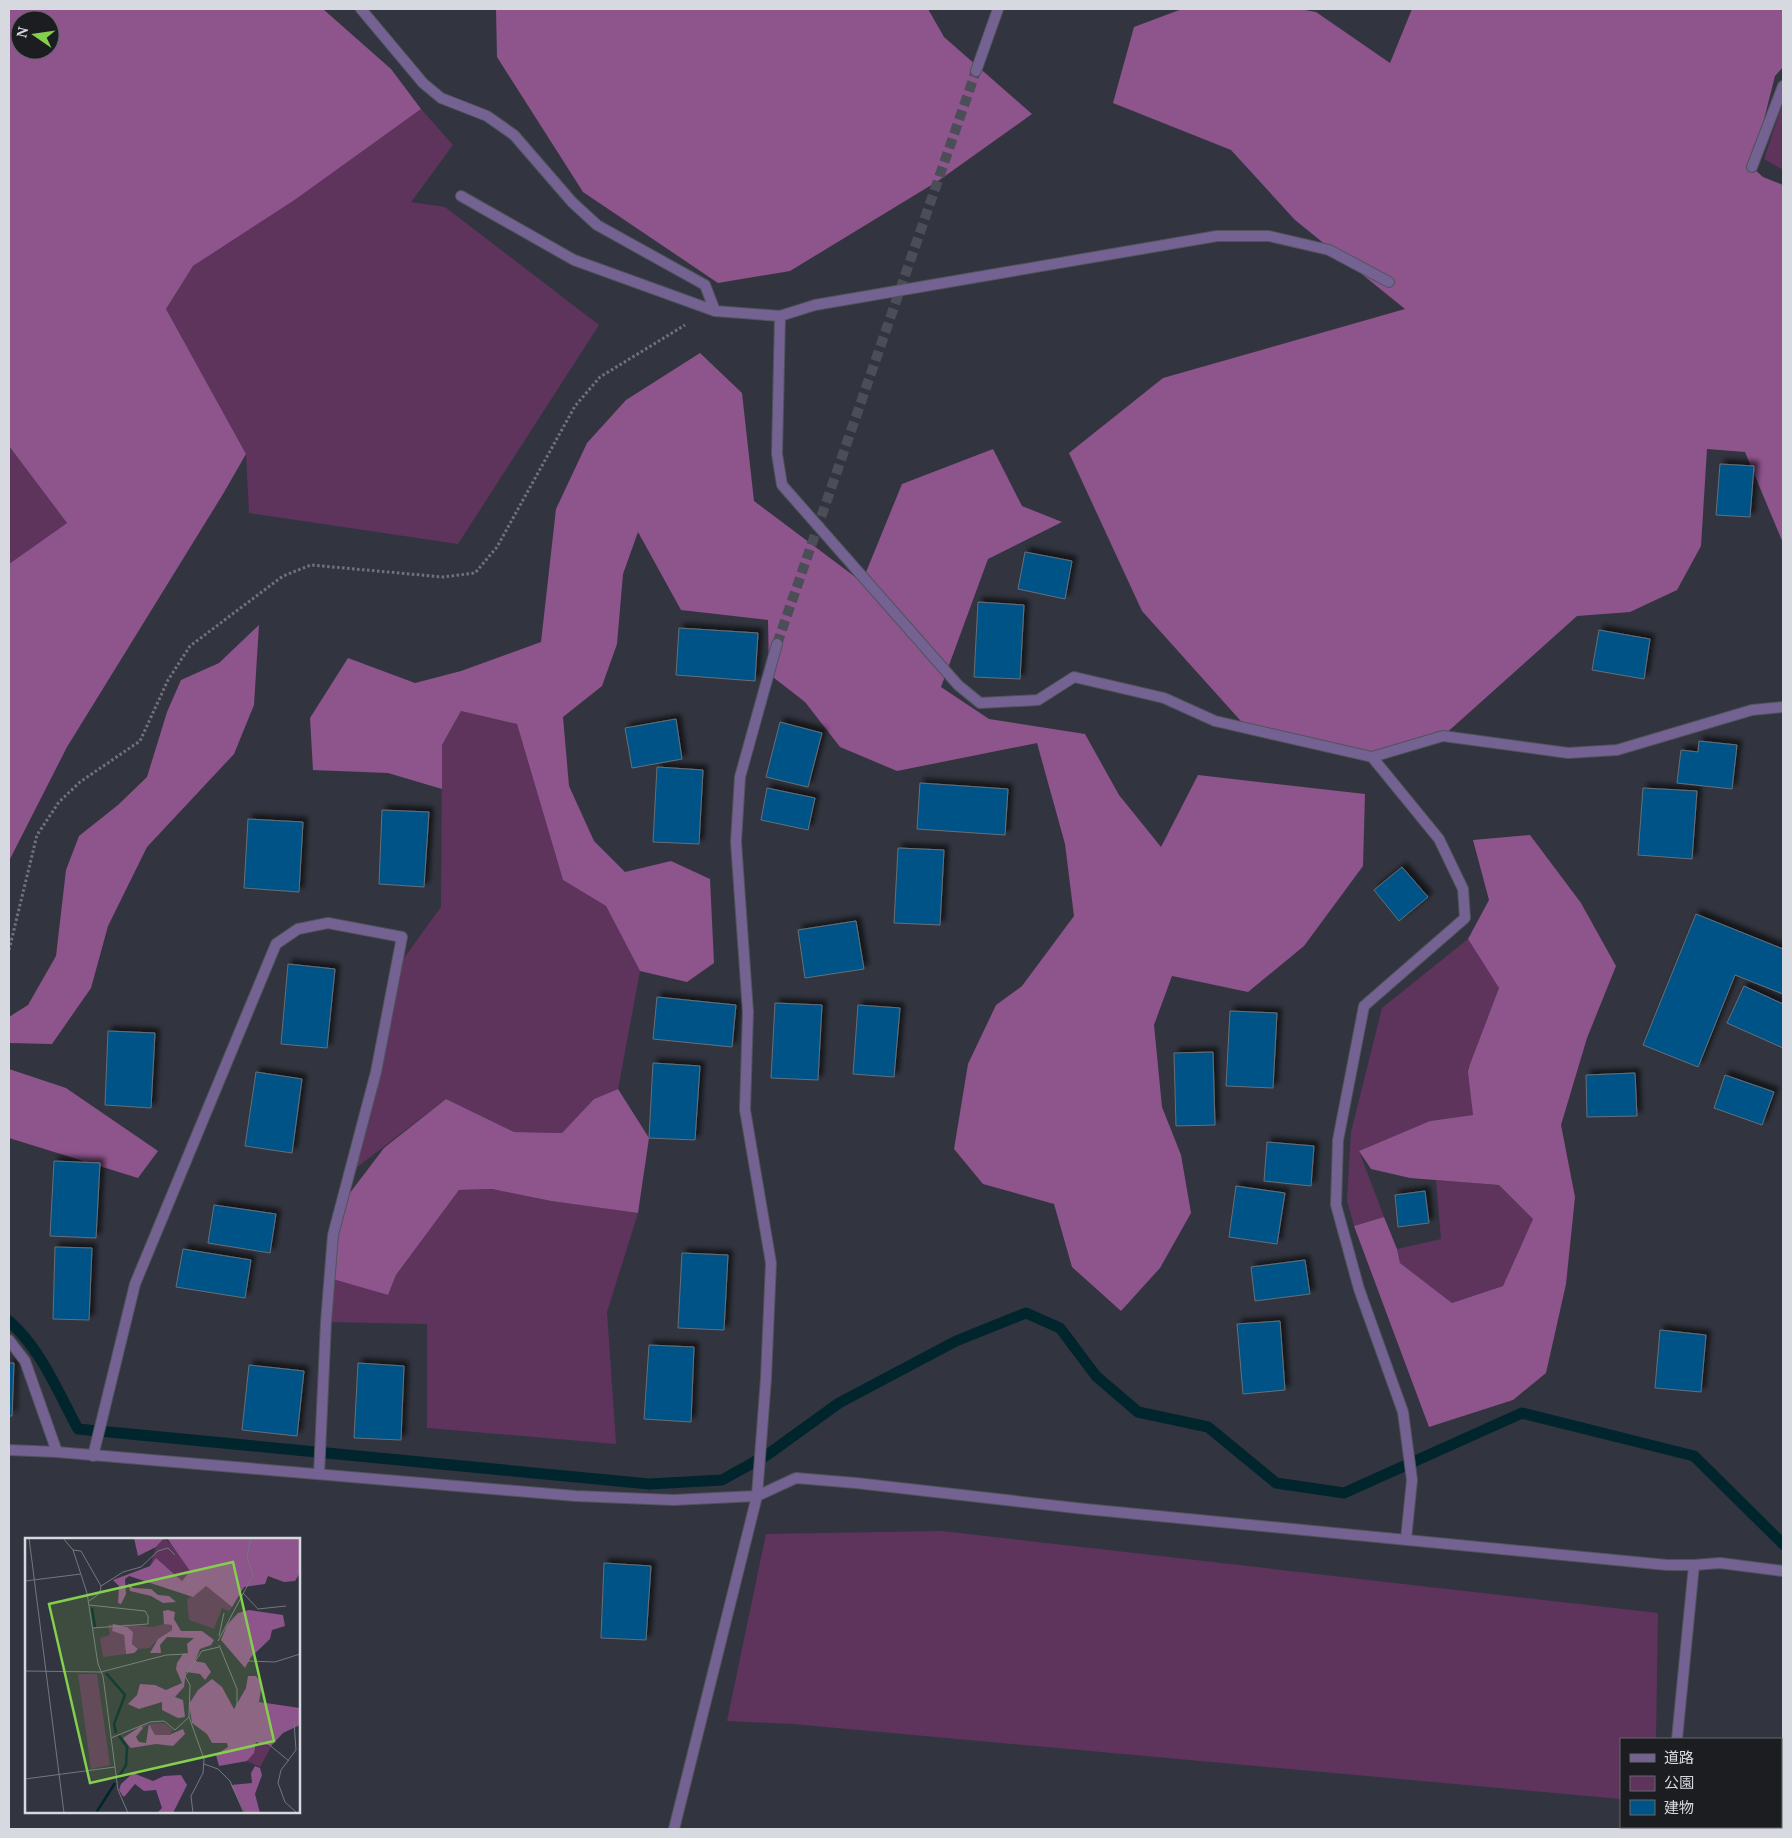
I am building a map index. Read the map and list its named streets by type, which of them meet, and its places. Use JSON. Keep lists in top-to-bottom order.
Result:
{
  "legend": ["道路", "公園", "建物"],
  "north": "left"
}
